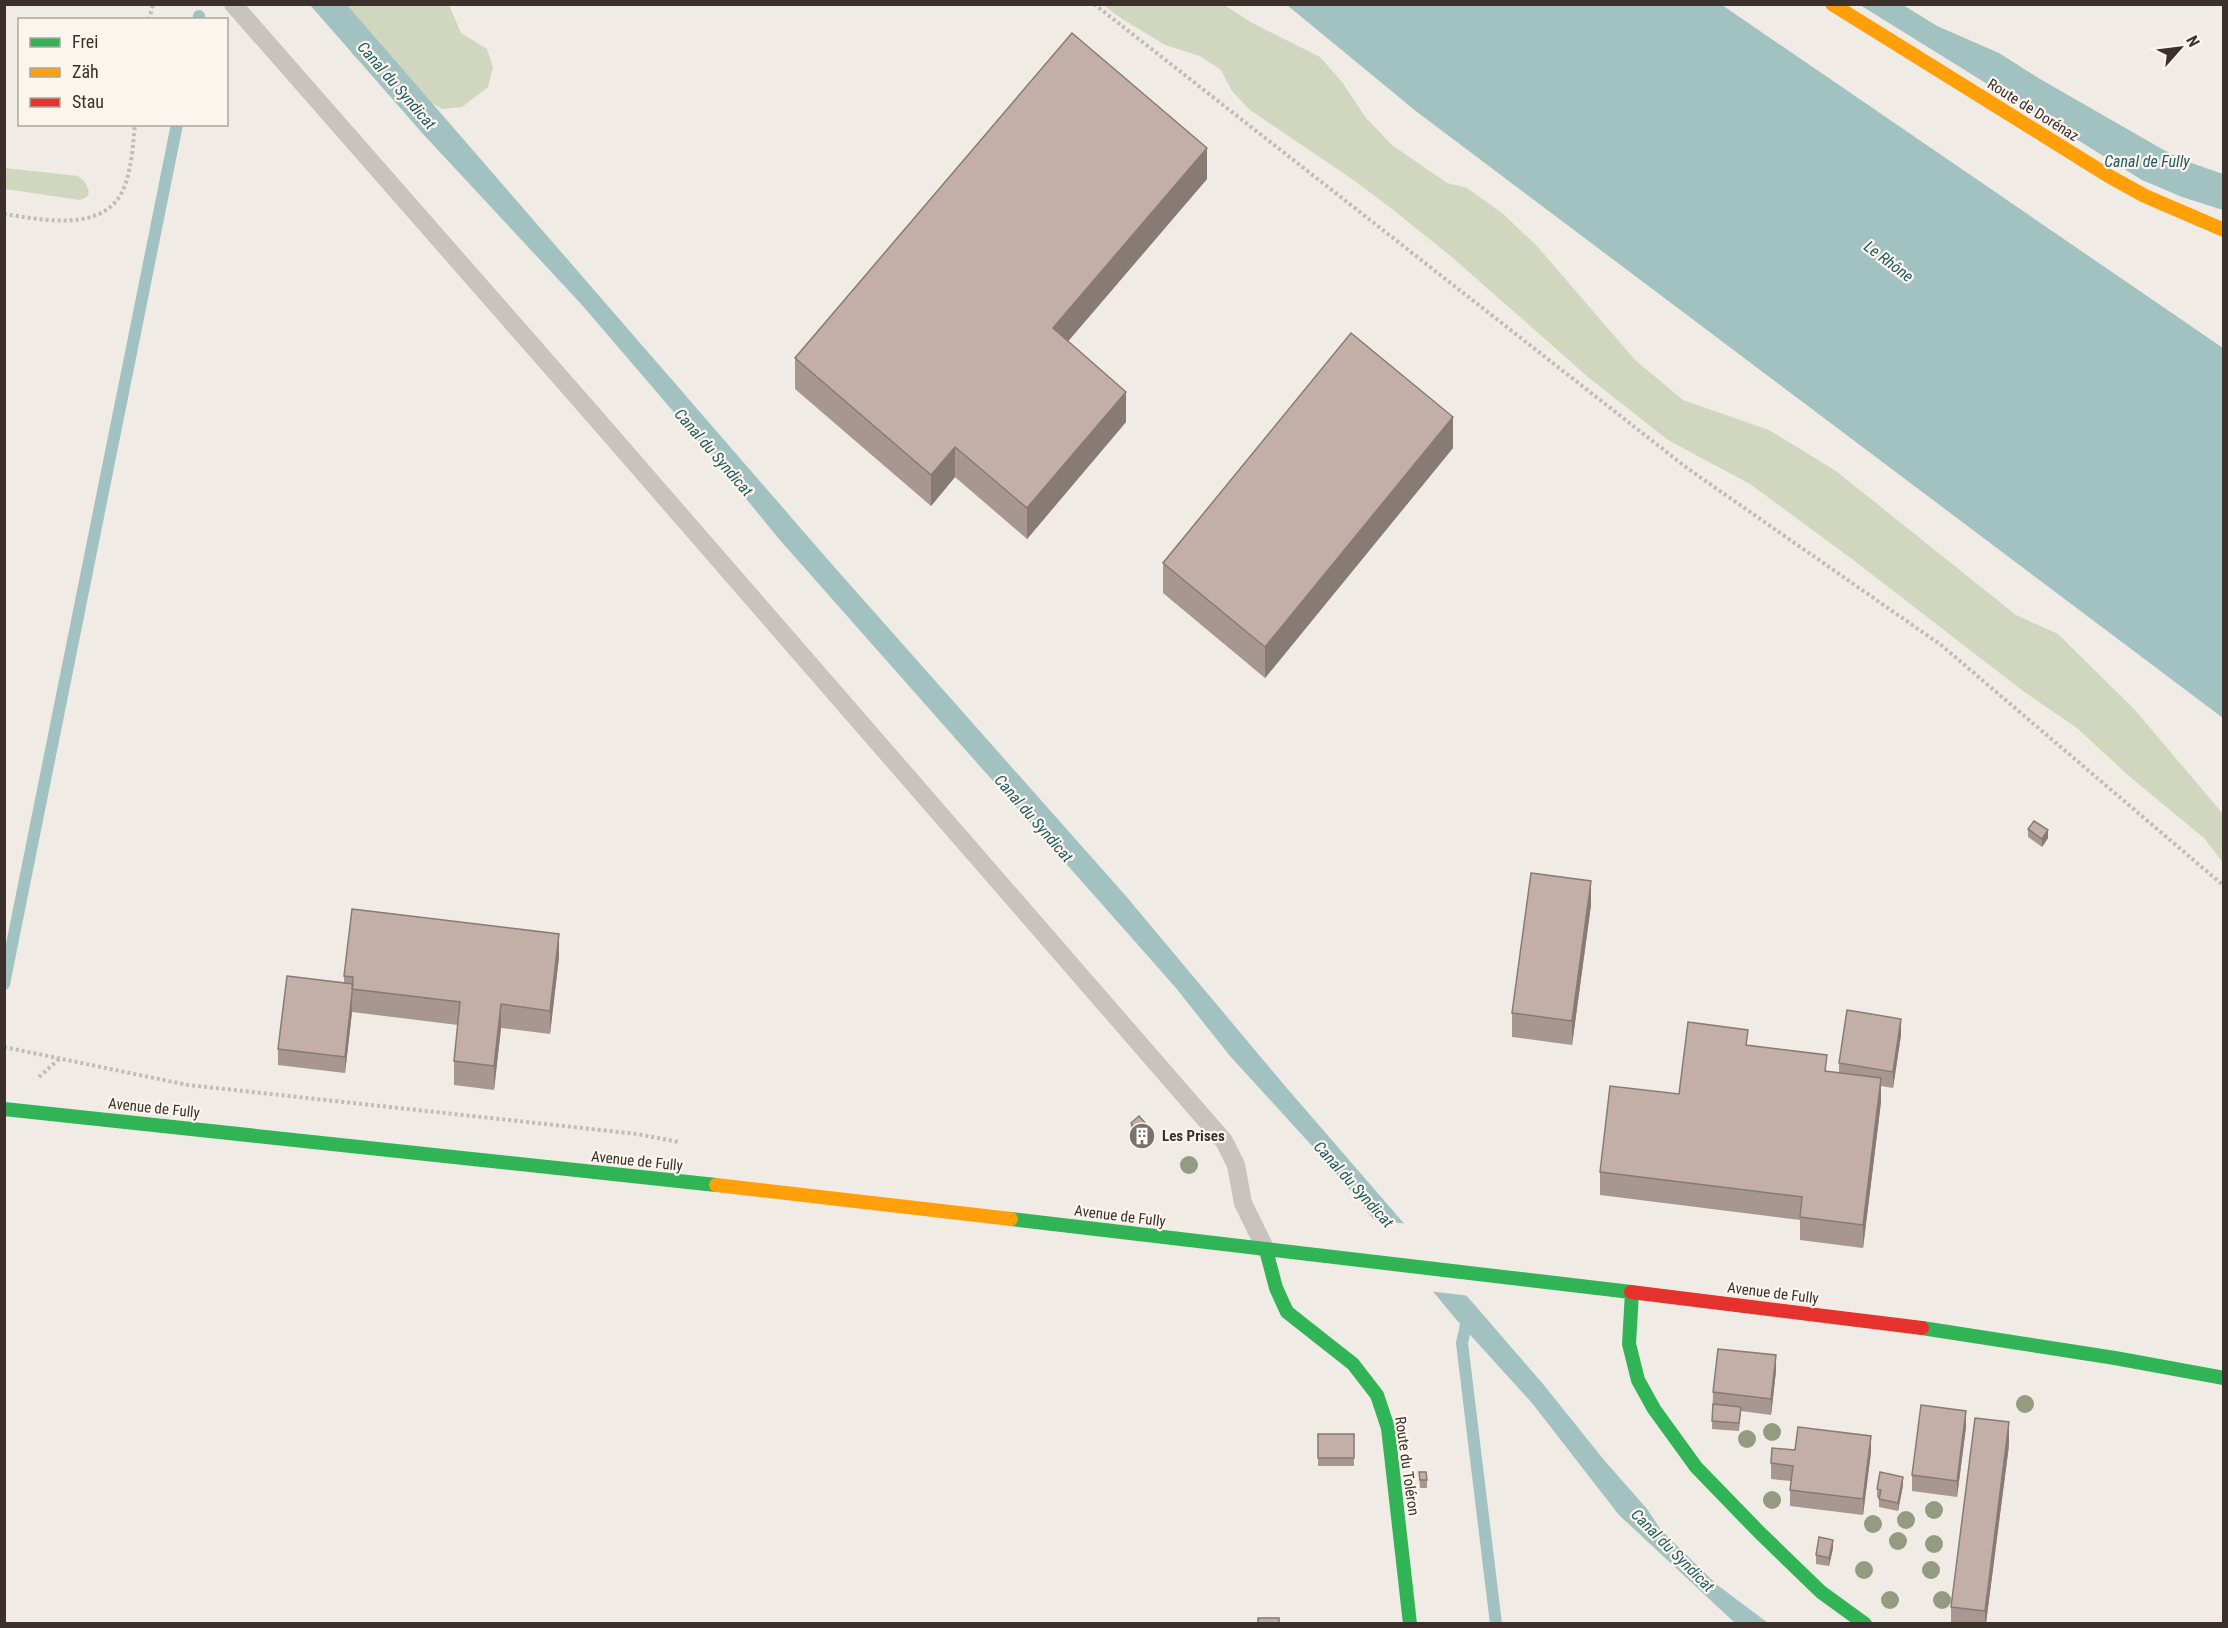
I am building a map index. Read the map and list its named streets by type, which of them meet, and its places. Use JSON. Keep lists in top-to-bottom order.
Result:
{
  "streets": {
    "main road": ["Route de Dorénaz", "Avenue de Fully", "Route du Toléron"]
  },
  "crossings": [
    ["Avenue de Fully", "Route du Toléron"]
  ],
  "water": ["Canal du Syndicat", "Canal de Fully", "Le Rhône"],
  "places": {
    "building": ["Les Prises"]
  },
  "legend": ["Frei", "Zäh", "Stau"],
  "north": "top right"
}
